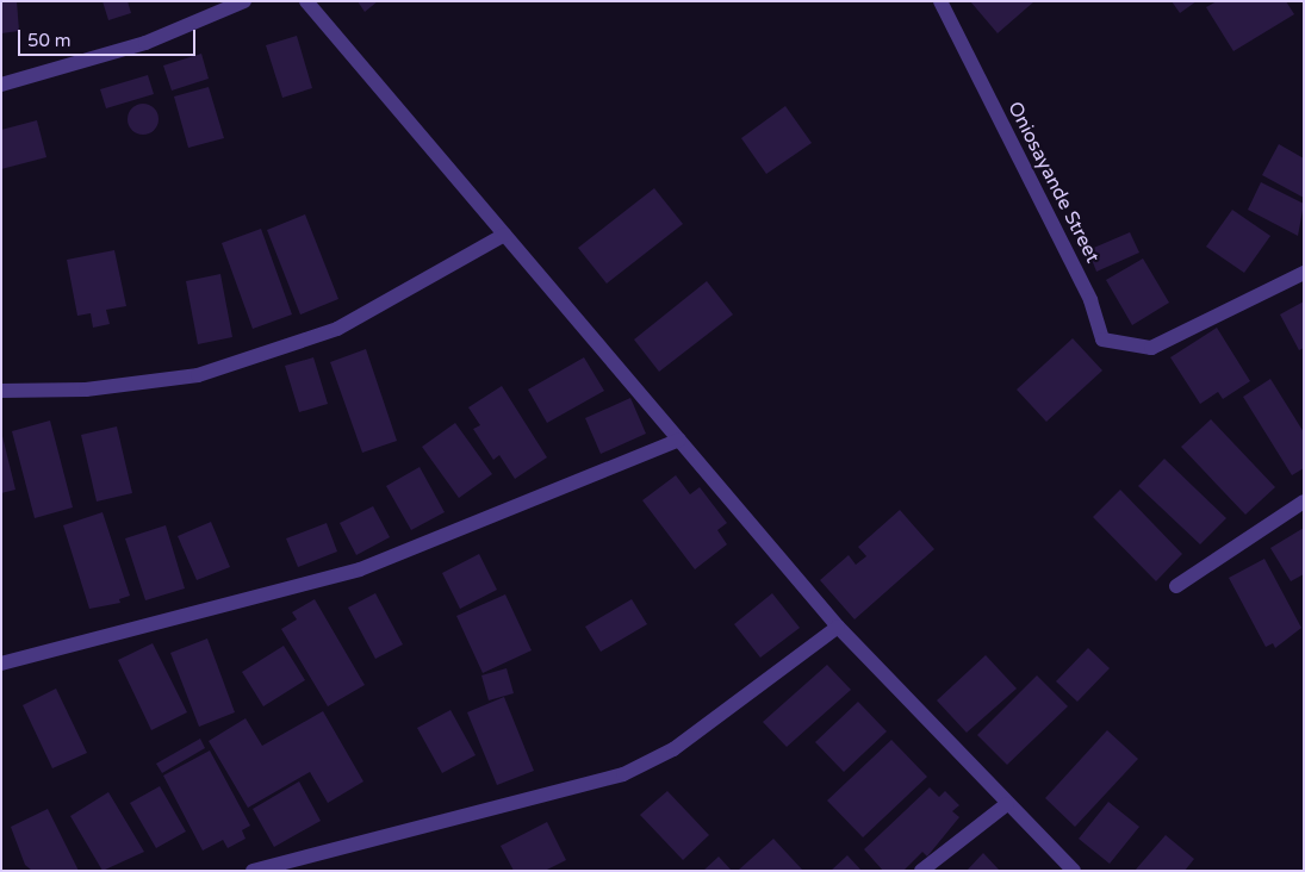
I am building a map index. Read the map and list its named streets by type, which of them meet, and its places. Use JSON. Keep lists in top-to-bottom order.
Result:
{
  "streets": {
    "street": ["Oniosayande Street"]
  },
  "scale_bar": "50 m"
}
